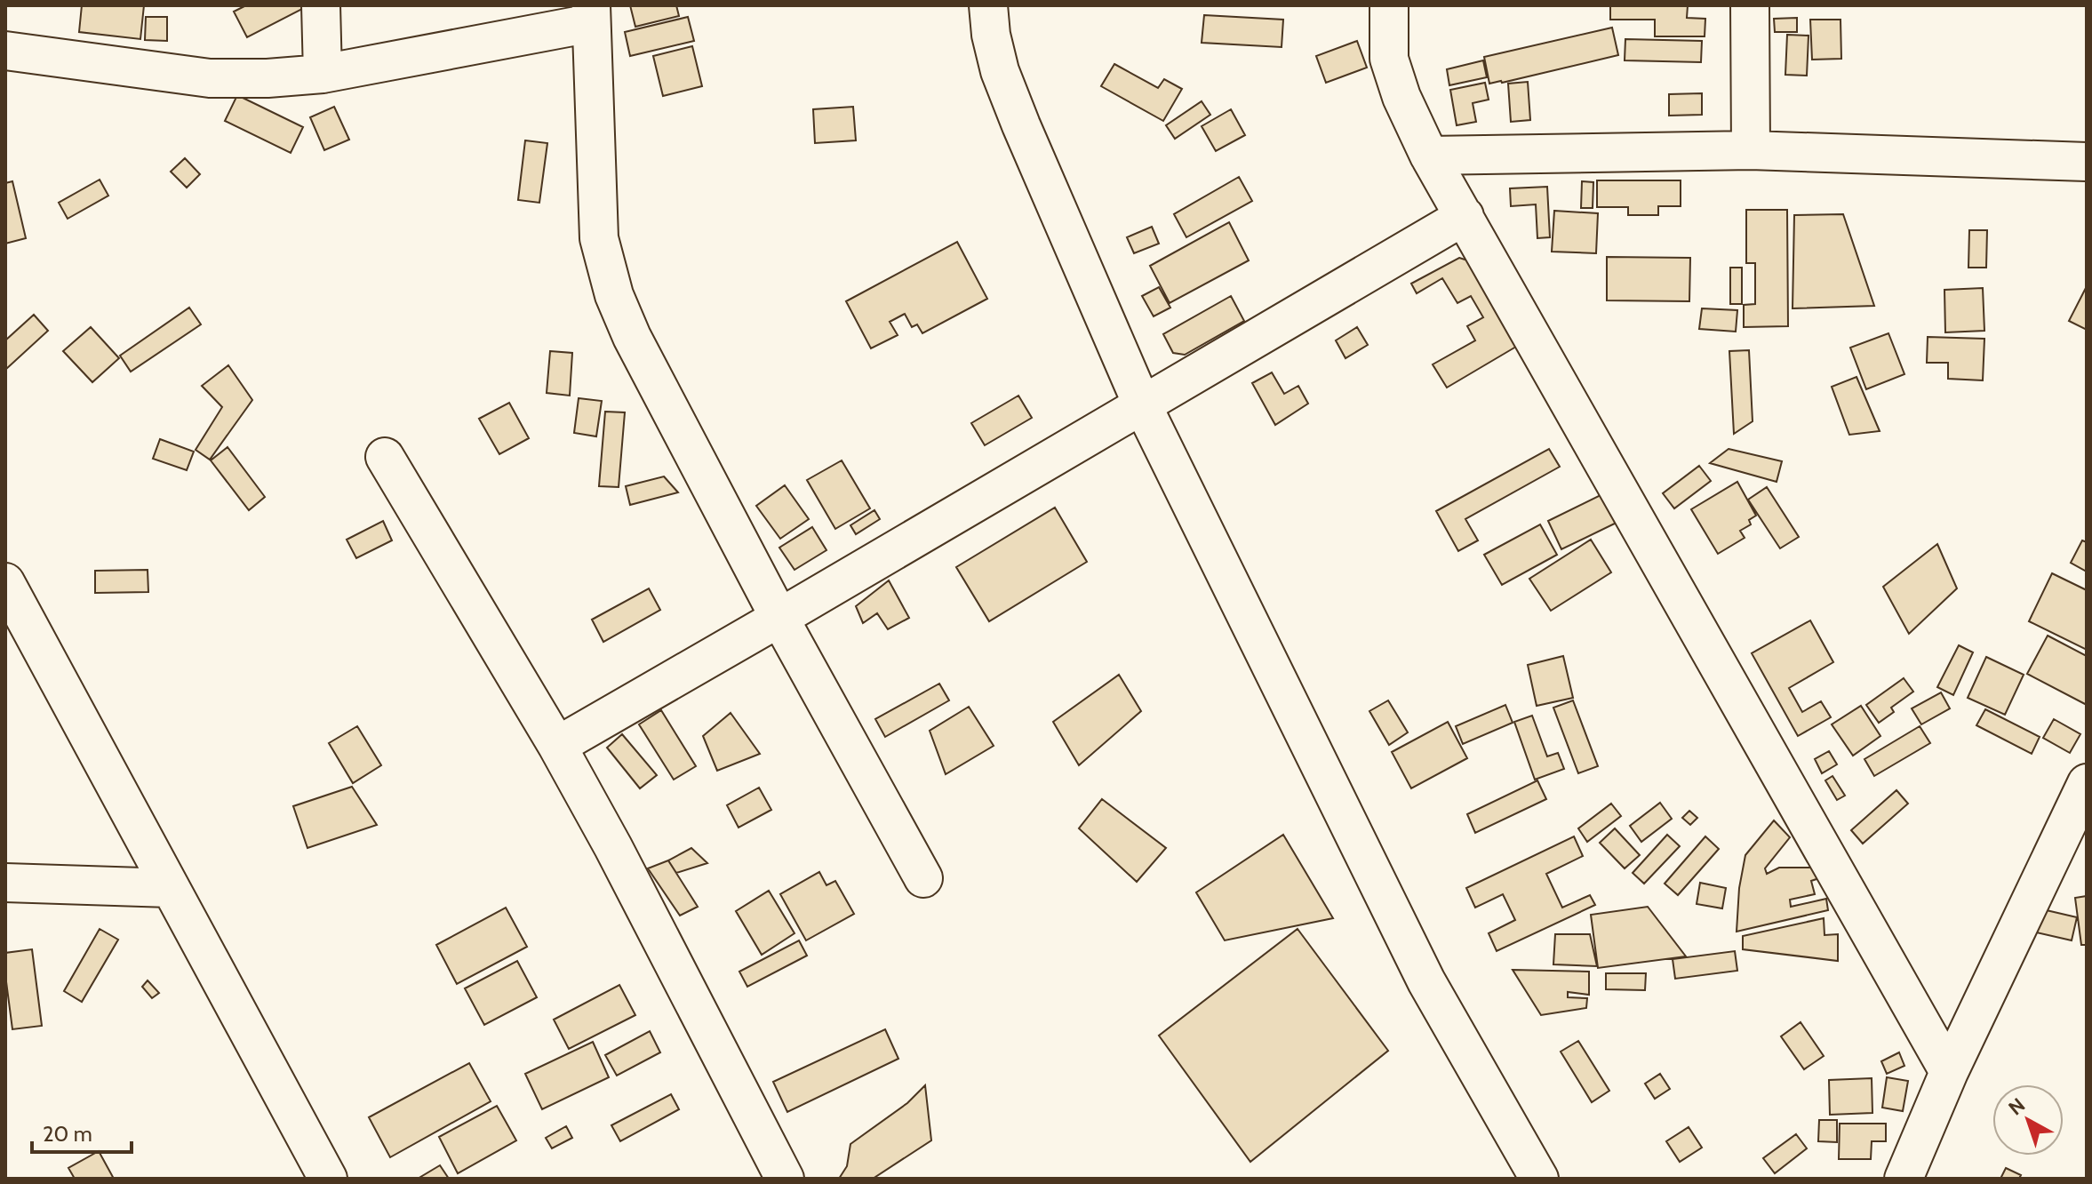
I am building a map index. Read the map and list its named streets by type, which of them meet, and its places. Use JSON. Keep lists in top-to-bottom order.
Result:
{
  "scale_bar": "20 m",
  "north": "top left"
}
